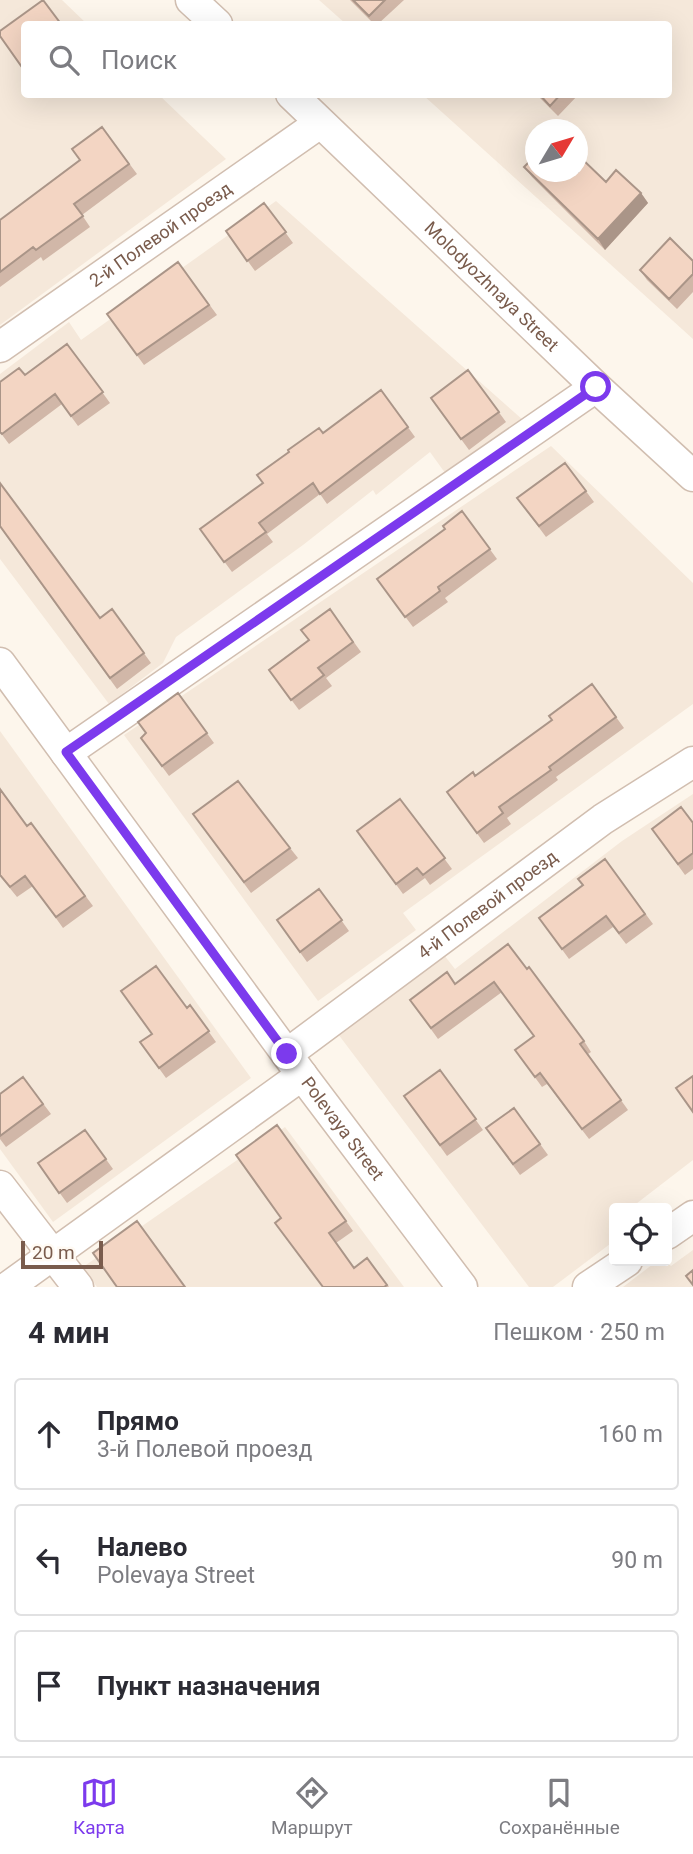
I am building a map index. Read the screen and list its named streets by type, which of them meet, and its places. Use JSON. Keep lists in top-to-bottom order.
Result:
{
  "streets": {
    "street": [
      "2-й Полевой проезд",
      "Molodyozhnaya Street",
      "4-й Полевой проезд",
      "Polevaya Street"
    ]
  },
  "crossings": [
    ["2-й Полевой проезд", "Molodyozhnaya Street"],
    ["4-й Полевой проезд", "Polevaya Street"]
  ],
  "scale_bar": "20 m",
  "north": "top right",
  "page": {
    "search": "Поиск",
    "scale": "20 m",
    "heading": ["4 мин", "Пешком · 250 m"],
    "list": [
      ["Прямо", "3-й Полевой проезд", "160 m"],
      ["Налево", "Polevaya Street", "90 m"],
      "Пункт назначения"
    ],
    "nav": ["Карта", "Маршрут", "Сохранённые"]
  }
}
